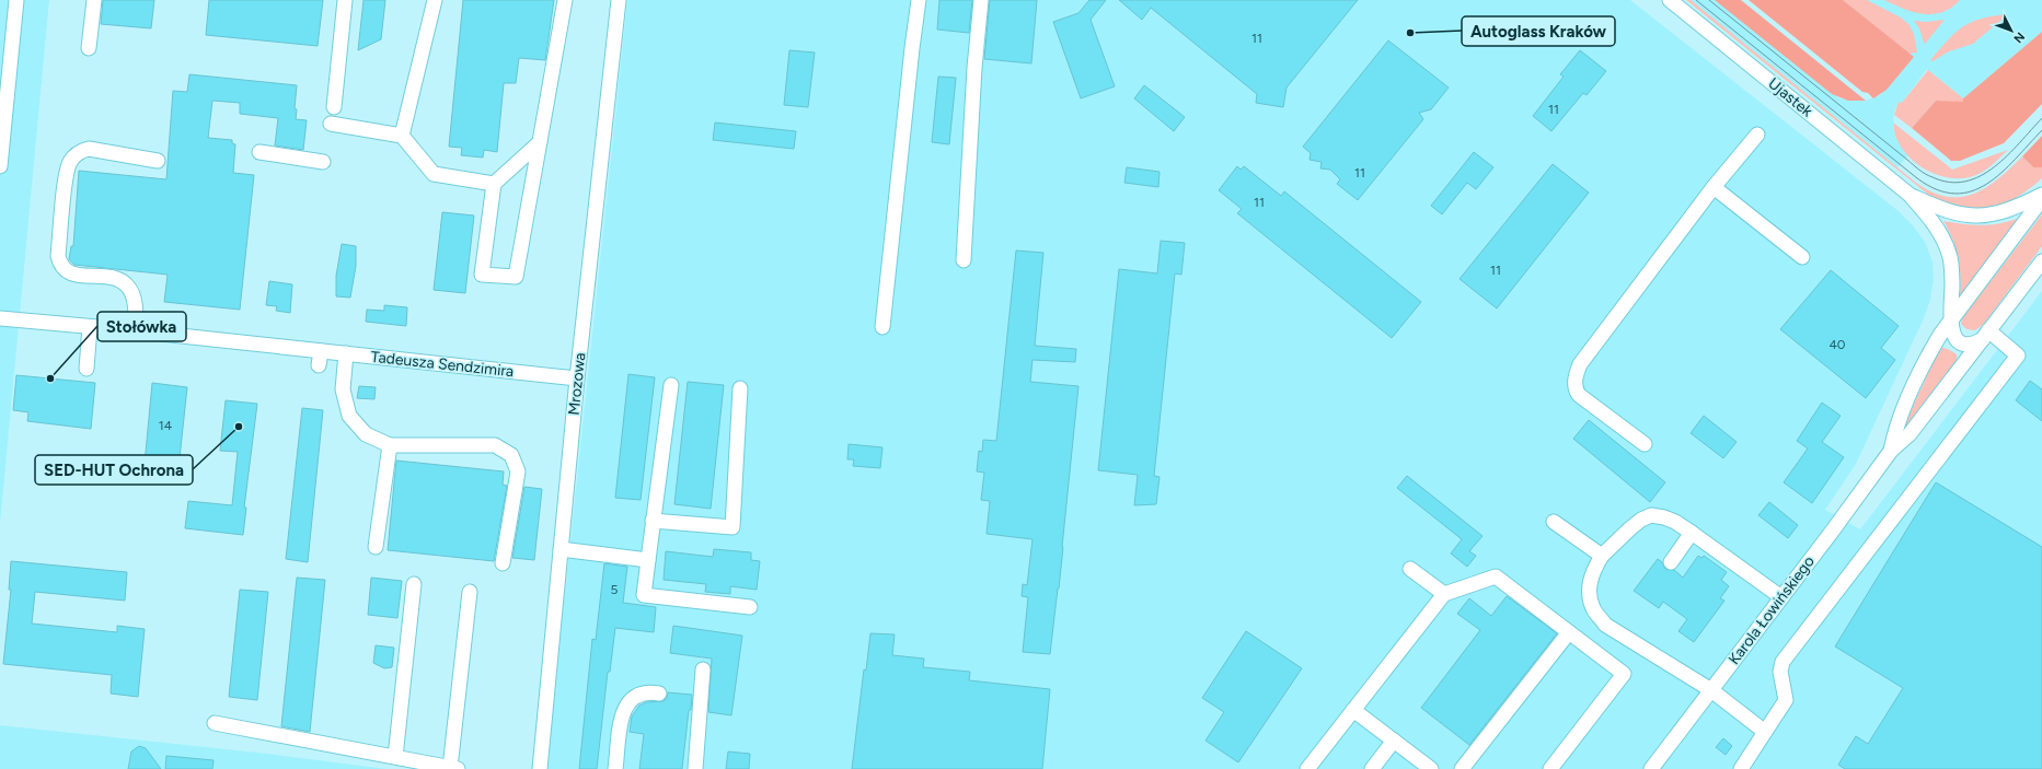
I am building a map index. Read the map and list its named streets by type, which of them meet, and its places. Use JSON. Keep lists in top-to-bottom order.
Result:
{
  "streets": {
    "street": [
      "Ujastek",
      "Tadeusza Sendzimira",
      "Mrozowa",
      "Karola Łowińskiego"
    ]
  },
  "crossings": [
    ["Ujastek", "Karola Łowińskiego"],
    ["Tadeusza Sendzimira", "Mrozowa"]
  ],
  "places": ["Autoglass Kraków", "Stołówka", "SED-HUT Ochrona"],
  "house_numbers": [
    "11",
    "11",
    "11",
    "11",
    "11",
    "40",
    "14",
    "5"
  ],
  "north": "bottom right"
}
